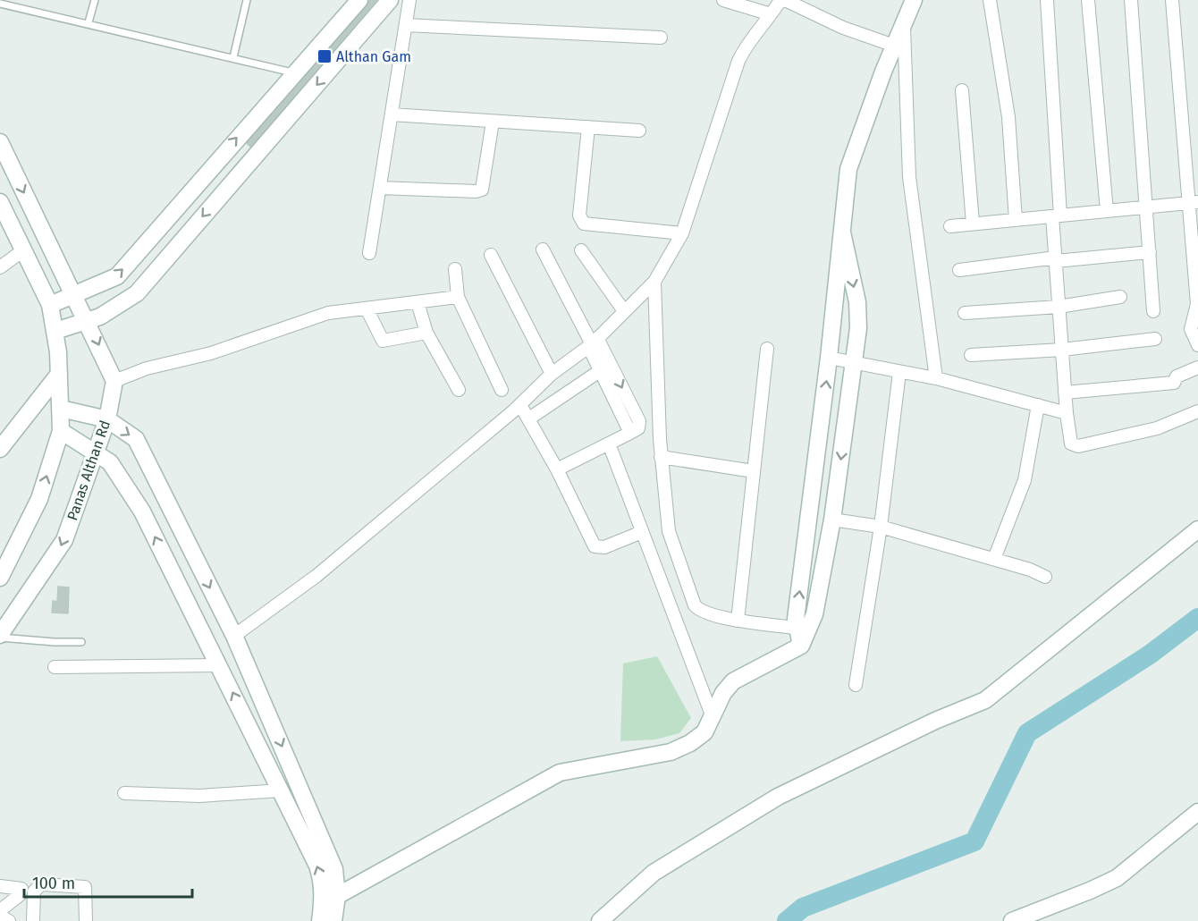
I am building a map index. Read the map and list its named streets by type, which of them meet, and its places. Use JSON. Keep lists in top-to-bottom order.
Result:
{
  "streets": {
    "street": ["Panas Althan Rd"]
  },
  "places": {
    "transit": ["Althan Gam"]
  },
  "scale_bar": "100 m"
}
